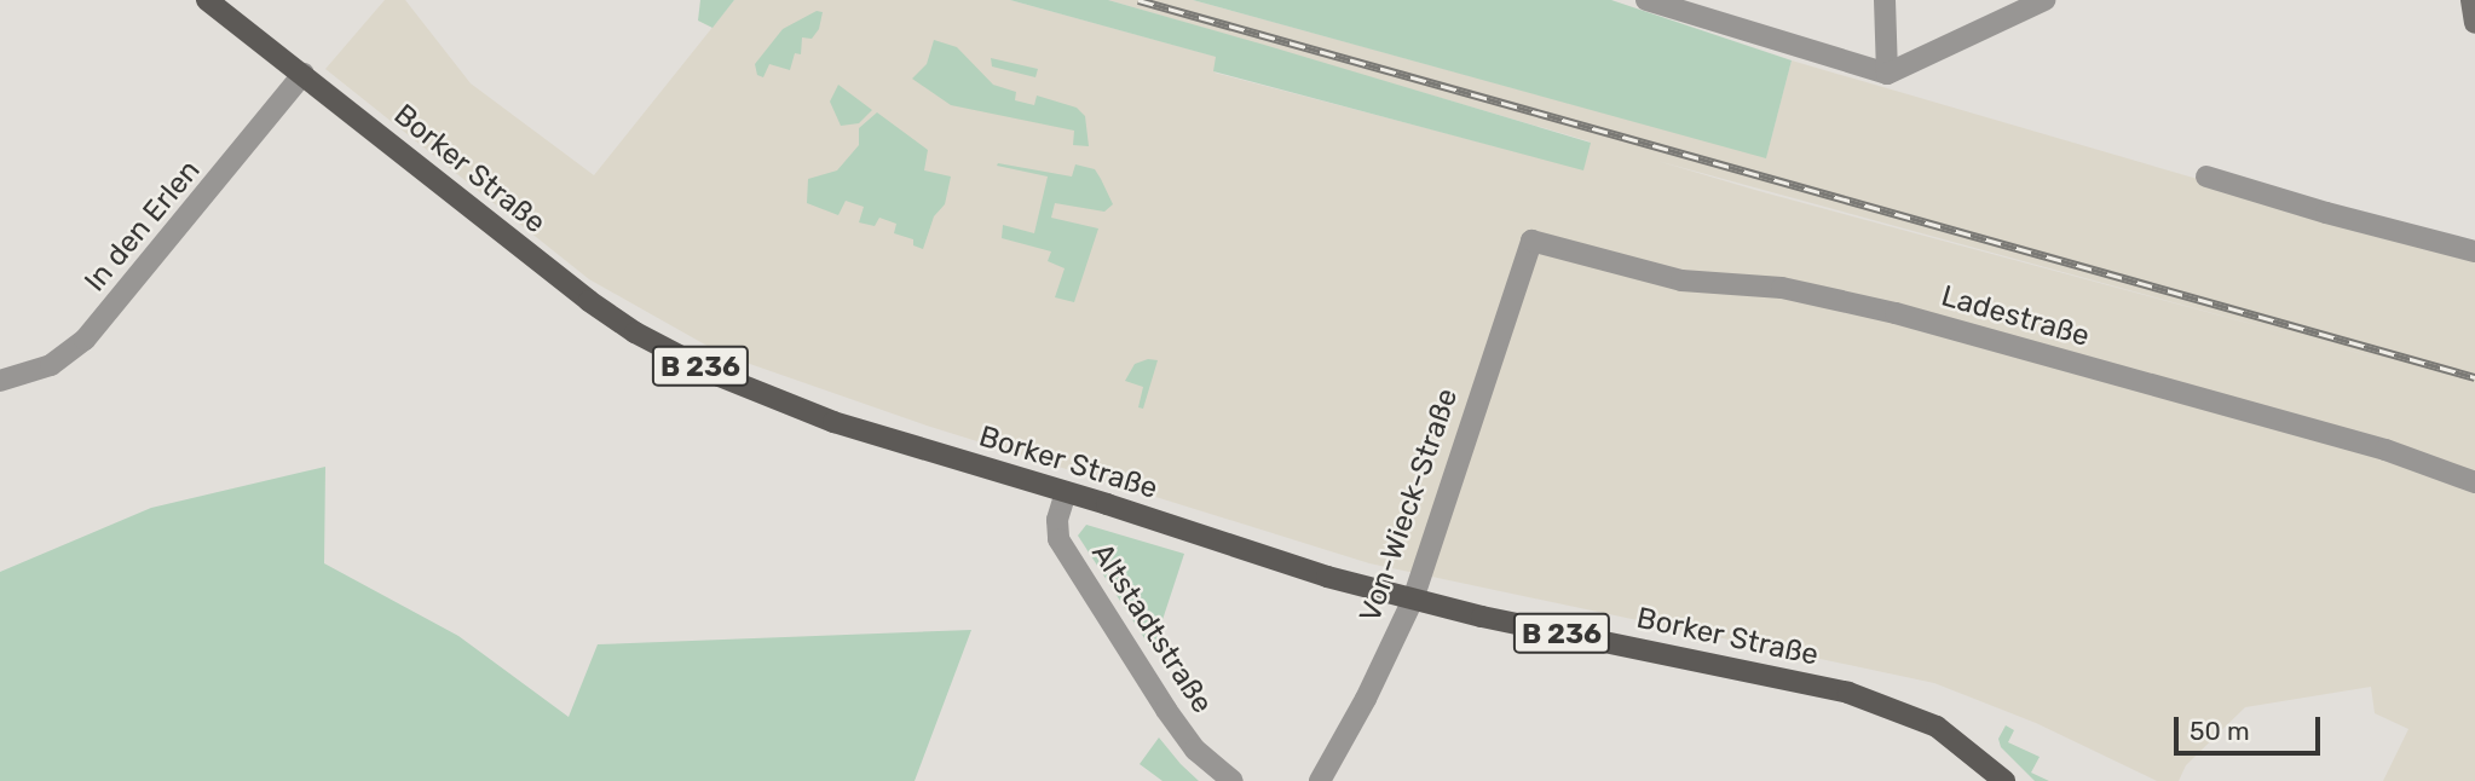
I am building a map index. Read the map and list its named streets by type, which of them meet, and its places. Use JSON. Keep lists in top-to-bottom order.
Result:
{
  "streets": {
    "main road": ["Borker Straße", "B 236"],
    "street": [
      "In den Erlen",
      "Ladestraße",
      "Von-Wieck-Straße",
      "Altstadtstraße"
    ]
  },
  "crossings": [
    ["Borker Straße", "In den Erlen"],
    ["Borker Straße", "Von-Wieck-Straße"],
    ["Borker Straße", "Altstadtstraße"],
    ["Ladestraße", "Von-Wieck-Straße"]
  ],
  "scale_bar": "50 m"
}
